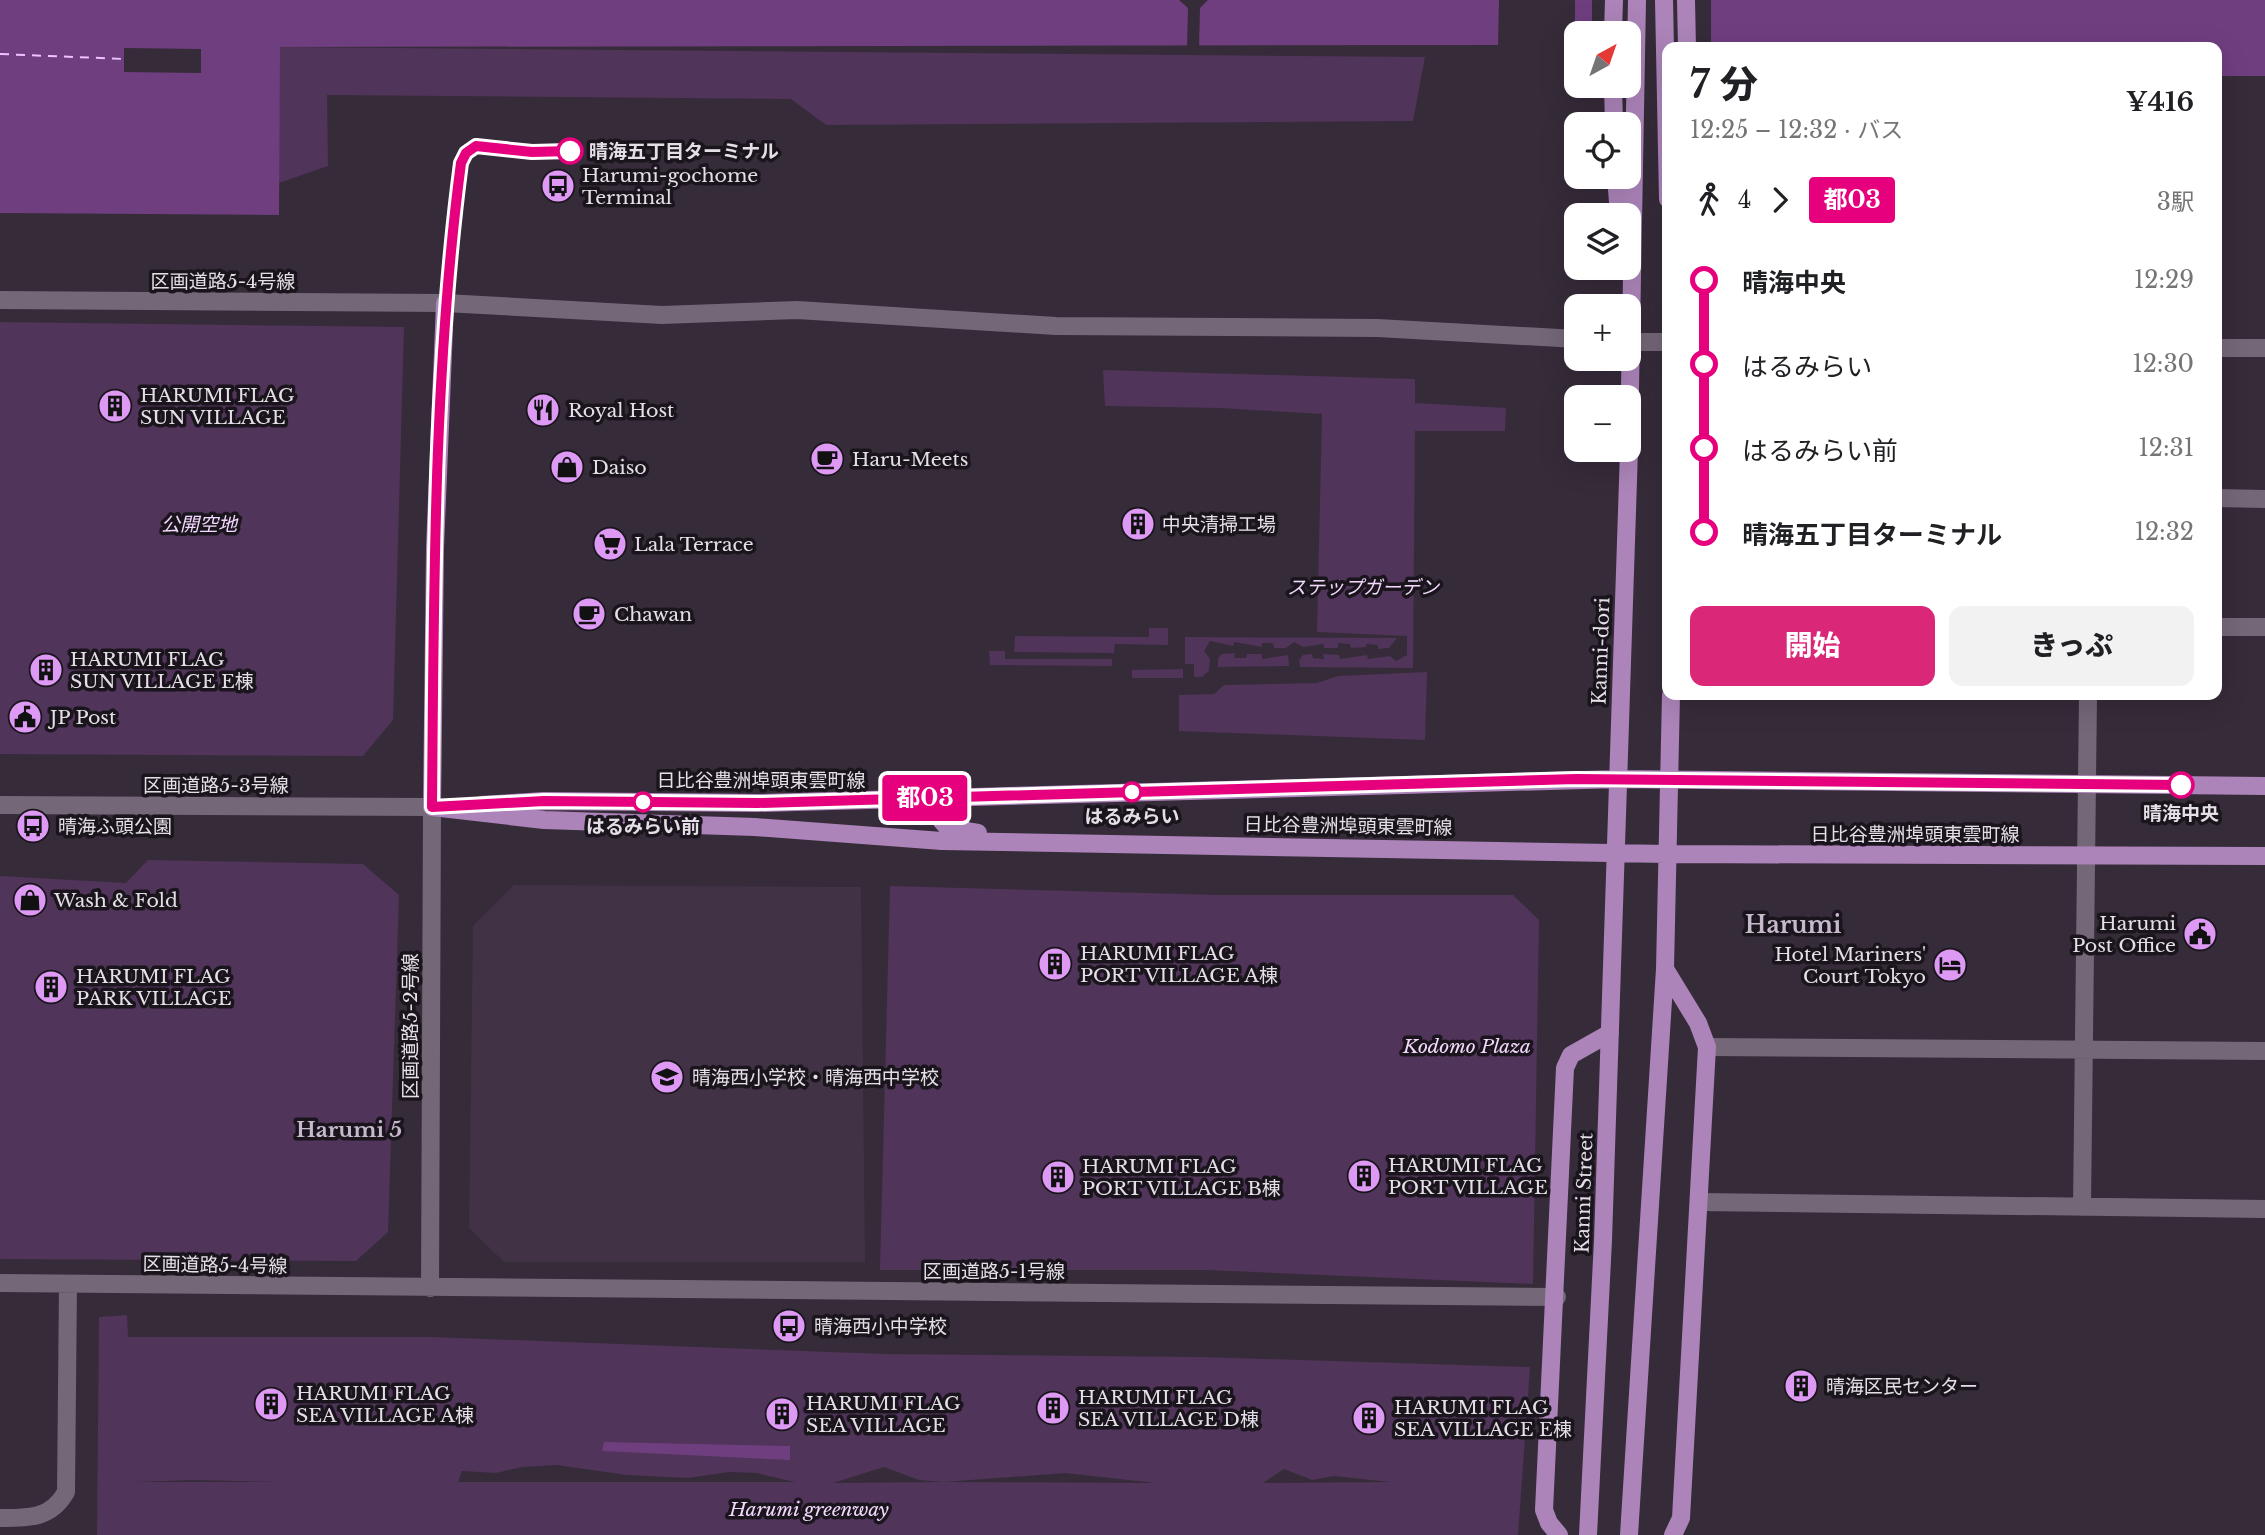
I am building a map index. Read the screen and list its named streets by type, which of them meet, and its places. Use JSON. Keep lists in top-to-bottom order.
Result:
{
  "streets": {
    "main road": ["Kanni-dori", "日比谷豊洲埠頭東雲町線", "Kanni Street"],
    "street": [
      "区画道路5-4号線",
      "区画道路5-3号線",
      "区画道路5-2号線",
      "区画道路5-1号線"
    ]
  },
  "crossings": [
    ["区画道路5-4号線", "区画道路5-2号線"],
    ["区画道路5-4号線", "区画道路5-1号線"],
    ["Kanni-dori", "日比谷豊洲埠頭東雲町線"],
    ["Kanni-dori", "Kanni Street"],
    ["日比谷豊洲埠頭東雲町線", "区画道路5-3号線"],
    ["日比谷豊洲埠頭東雲町線", "区画道路5-2号線"],
    ["日比谷豊洲埠頭東雲町線", "Kanni Street"],
    ["区画道路5-3号線", "区画道路5-2号線"],
    ["区画道路5-2号線", "区画道路5-1号線"]
  ],
  "districts": ["Harumi", "Harumi 5"],
  "parks": [
    "公開空地",
    "ステップガーデン",
    "Kodomo Plaza",
    "Harumi greenway"
  ],
  "places": {
    "other": [
      "晴海五丁目ターミナル",
      "晴海中央",
      "はるみらい",
      "はるみらい前"
    ],
    "bus stop": ["Harumi-gochome Terminal", "晴海ふ頭公園", "晴海西小中学校"],
    "building": [
      "HARUMI FLAG SUN VILLAGE",
      "中央清掃工場",
      "HARUMI FLAG SUN VILLAGE E棟",
      "HARUMI FLAG PORT VILLAGE A棟",
      "HARUMI FLAG PARK VILLAGE",
      "HARUMI FLAG PORT VILLAGE",
      "HARUMI FLAG PORT VILLAGE B棟",
      "晴海区民センター",
      "HARUMI FLAG SEA VILLAGE A棟",
      "HARUMI FLAG SEA VILLAGE D棟",
      "HARUMI FLAG SEA VILLAGE",
      "HARUMI FLAG SEA VILLAGE E棟"
    ],
    "restaurant": ["Royal Host"],
    "cafe": ["Haru-Meets", "Chawan"],
    "shop": ["Daiso", "Wash & Fold"],
    "supermarket": ["Lala Terrace"],
    "public building": ["JP Post", "Harumi Post Office"],
    "hotel": ["Hotel Mariners' Court Tokyo"],
    "school or university": ["晴海西小学校・晴海西中学校"]
  },
  "lines": ["bus line 都03"],
  "north": "top right",
  "page": {
    "on_map": "都03",
    "map_buttons": ["+", "−"],
    "heading": ["7 分", "12:25 – 12:32 · バス", "¥416"],
    "legs": ["4", "都03", "3駅"],
    "list": [
      {
        "name": "晴海中央",
        "value": "12:29"
      },
      {
        "name": "はるみらい",
        "value": "12:30"
      },
      {
        "name": "はるみらい前",
        "value": "12:31"
      },
      {
        "name": "晴海五丁目ターミナル",
        "value": "12:32"
      }
    ],
    "buttons": ["開始", "きっぷ"]
  }
}
